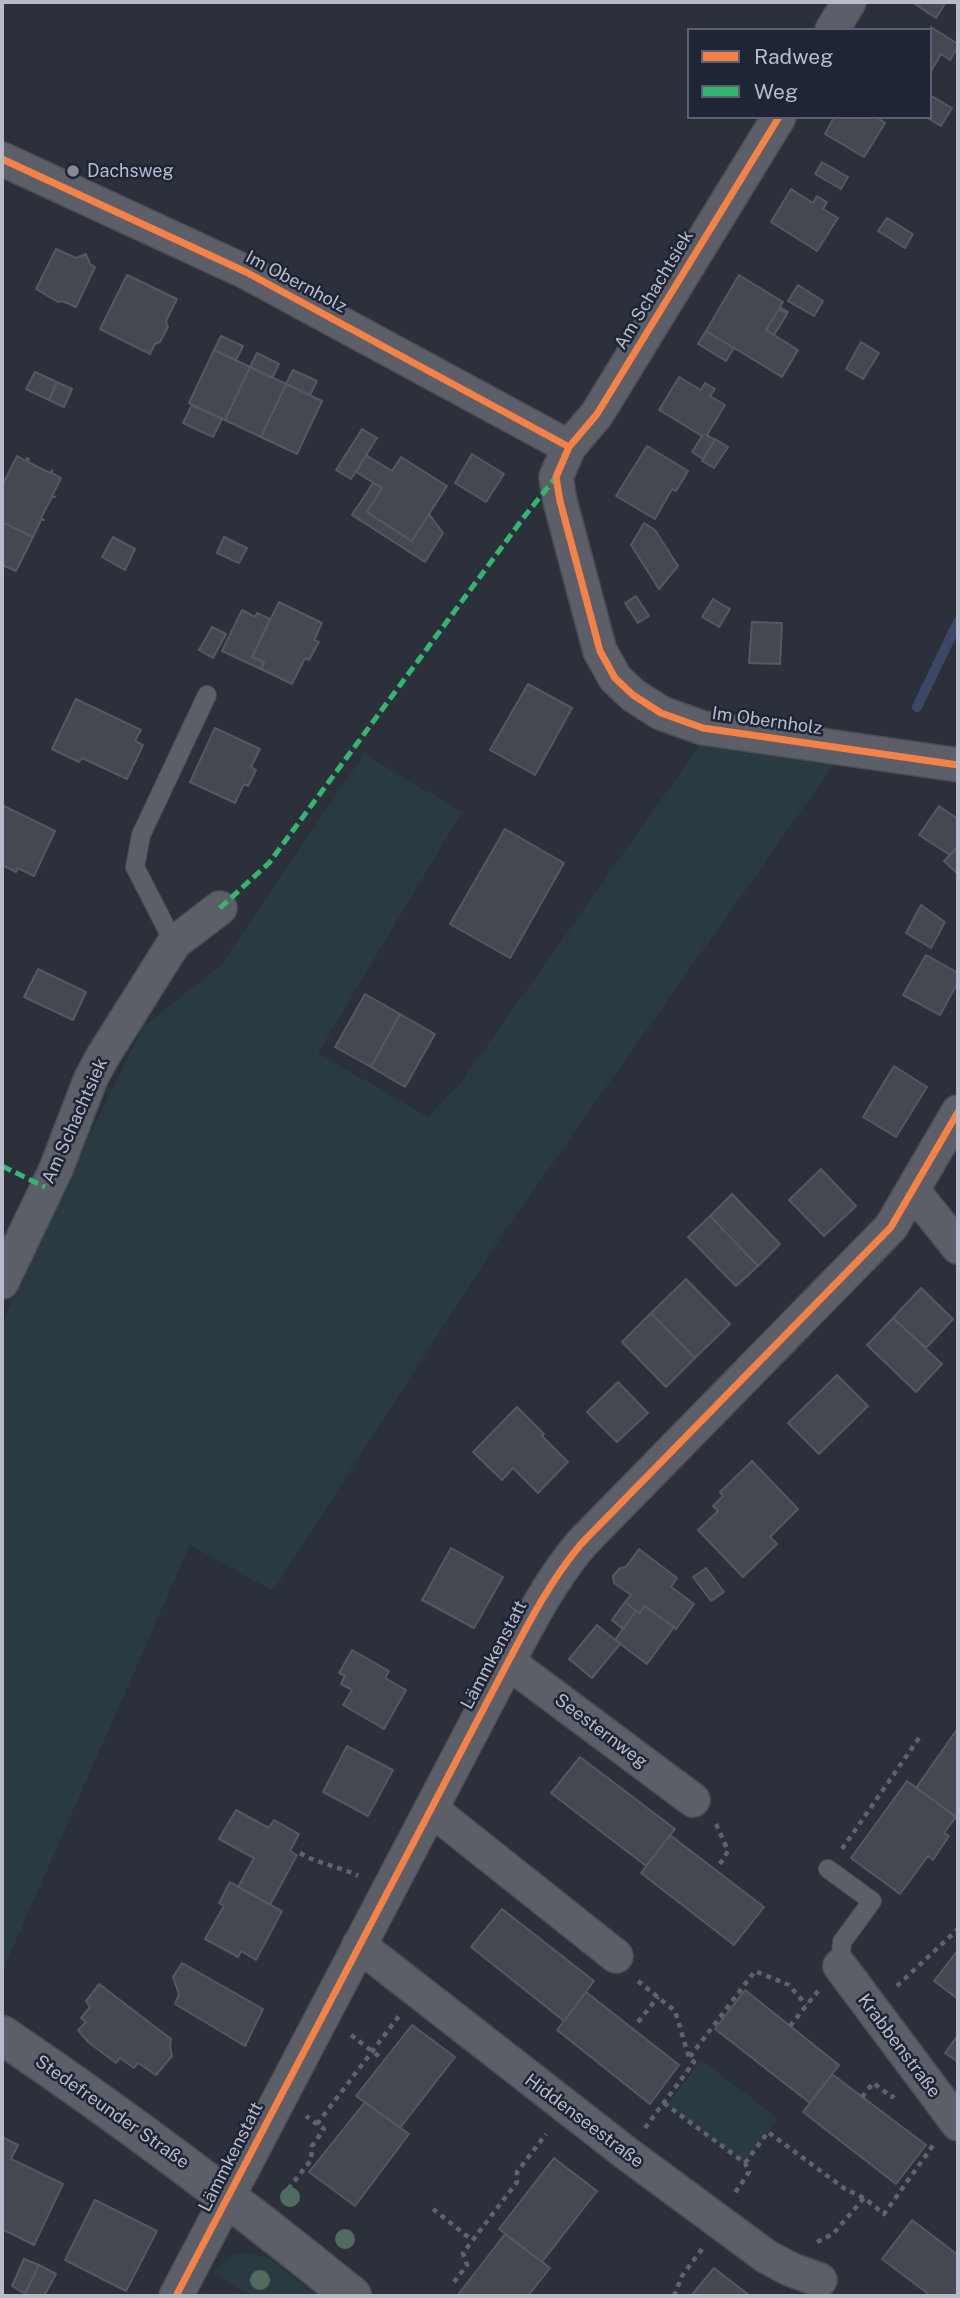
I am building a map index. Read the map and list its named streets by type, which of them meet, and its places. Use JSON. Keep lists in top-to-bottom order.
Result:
{
  "streets": {
    "street": [
      "Im Obernholz",
      "Am Schachtsiek",
      "Lämmkenstatt",
      "Seesternweg",
      "Krabbenstraße",
      "Stedefreunder Straße",
      "Hiddenseestraße"
    ]
  },
  "crossings": [
    ["Im Obernholz", "Am Schachtsiek"],
    ["Lämmkenstatt", "Seesternweg"],
    ["Lämmkenstatt", "Stedefreunder Straße"],
    ["Lämmkenstatt", "Hiddenseestraße"]
  ],
  "places": ["Dachsweg"],
  "legend": ["Radweg", "Weg"]
}
